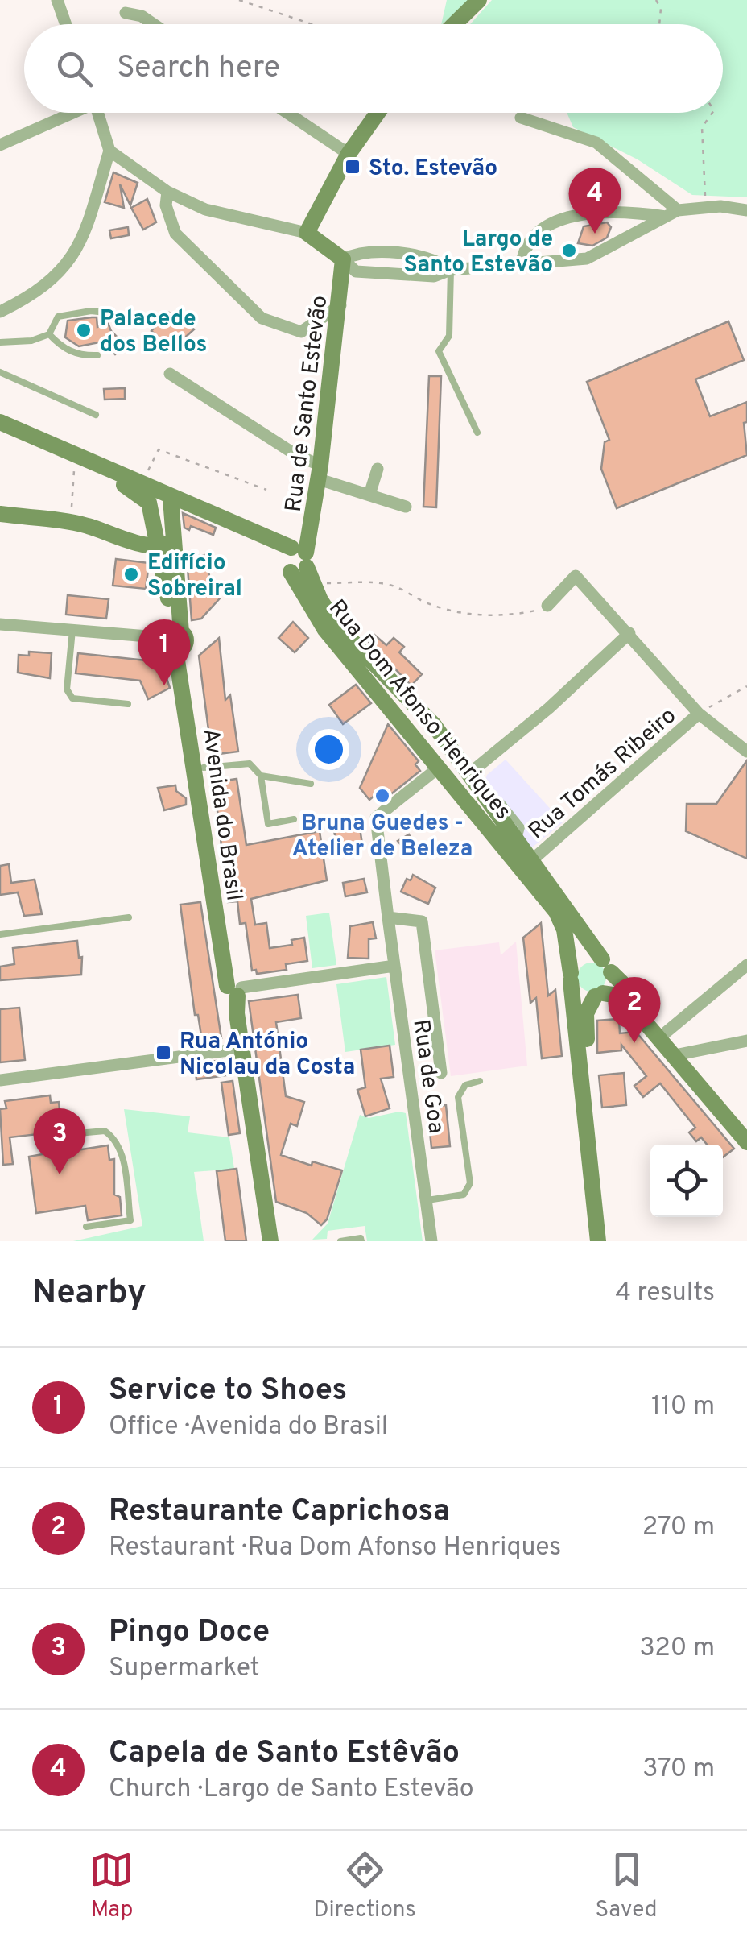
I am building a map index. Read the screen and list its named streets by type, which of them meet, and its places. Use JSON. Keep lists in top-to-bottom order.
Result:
{
  "streets": {
    "street": [
      "Rua de Santo Estevão",
      "Rua Dom Afonso Henriques",
      "Rua Tomás Ribeiro",
      "Avenida do Brasil",
      "Rua de Goa"
    ]
  },
  "crossings": [
    ["Rua de Santo Estevão", "Rua Dom Afonso Henriques"],
    ["Rua Dom Afonso Henriques", "Rua Tomás Ribeiro"],
    ["Rua Dom Afonso Henriques", "Rua de Goa"]
  ],
  "places": {
    "transit": ["Sto. Estevão", "Rua António Nicolau da Costa"],
    "other": [
      "Largo de Santo Estevão",
      "Palacede dos Bellos",
      "Edifício Sobreiral",
      "Bruna Guedes - Atelier de Beleza"
    ]
  },
  "page": {
    "search": "Search here",
    "pins": [
      "4",
      "1",
      "2",
      "3"
    ],
    "heading": ["Nearby", "4 results"],
    "list": [
      {
        "mark": "1",
        "name": "Service to Shoes",
        "note": "Office · Avenida do Brasil",
        "value": "110 m"
      },
      {
        "mark": "2",
        "name": "Restaurante Caprichosa",
        "note": "Restaurant · Rua Dom Afonso Henriques",
        "value": "270 m"
      },
      {
        "mark": "3",
        "name": "Pingo Doce",
        "note": "Supermarket",
        "value": "320 m"
      },
      {
        "mark": "4",
        "name": "Capela de Santo Estêvão",
        "note": "Church · Largo de Santo Estevão",
        "value": "370 m"
      }
    ],
    "nav": ["Map", "Directions", "Saved"]
  }
}
